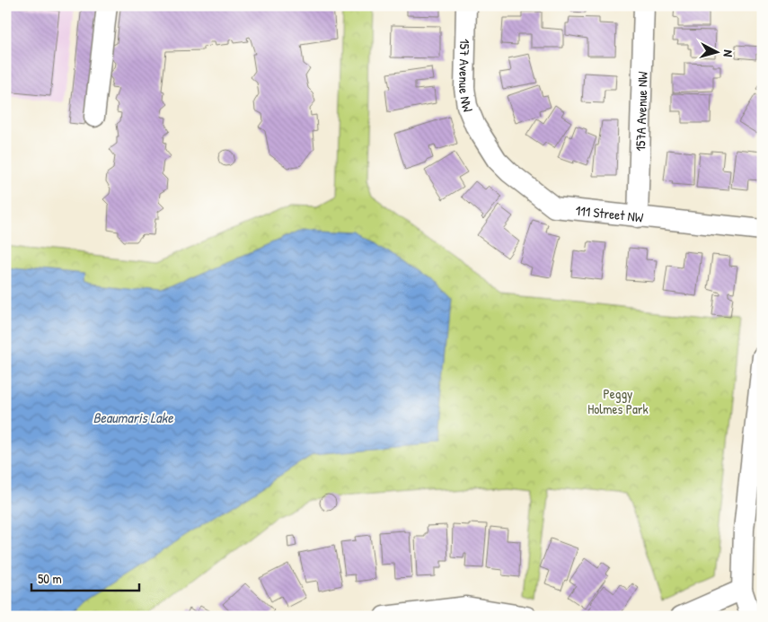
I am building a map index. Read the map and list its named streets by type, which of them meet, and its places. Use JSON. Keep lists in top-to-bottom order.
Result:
{
  "streets": {
    "street": ["157 Avenue NW", "157A Avenue NW", "111 Street NW"]
  },
  "crossings": [
    ["157 Avenue NW", "111 Street NW"],
    ["157A Avenue NW", "111 Street NW"]
  ],
  "water": ["Beaumaris Lake"],
  "parks": ["Peggy Holmes Park"],
  "scale_bar": "50 m",
  "north": "right"
}
